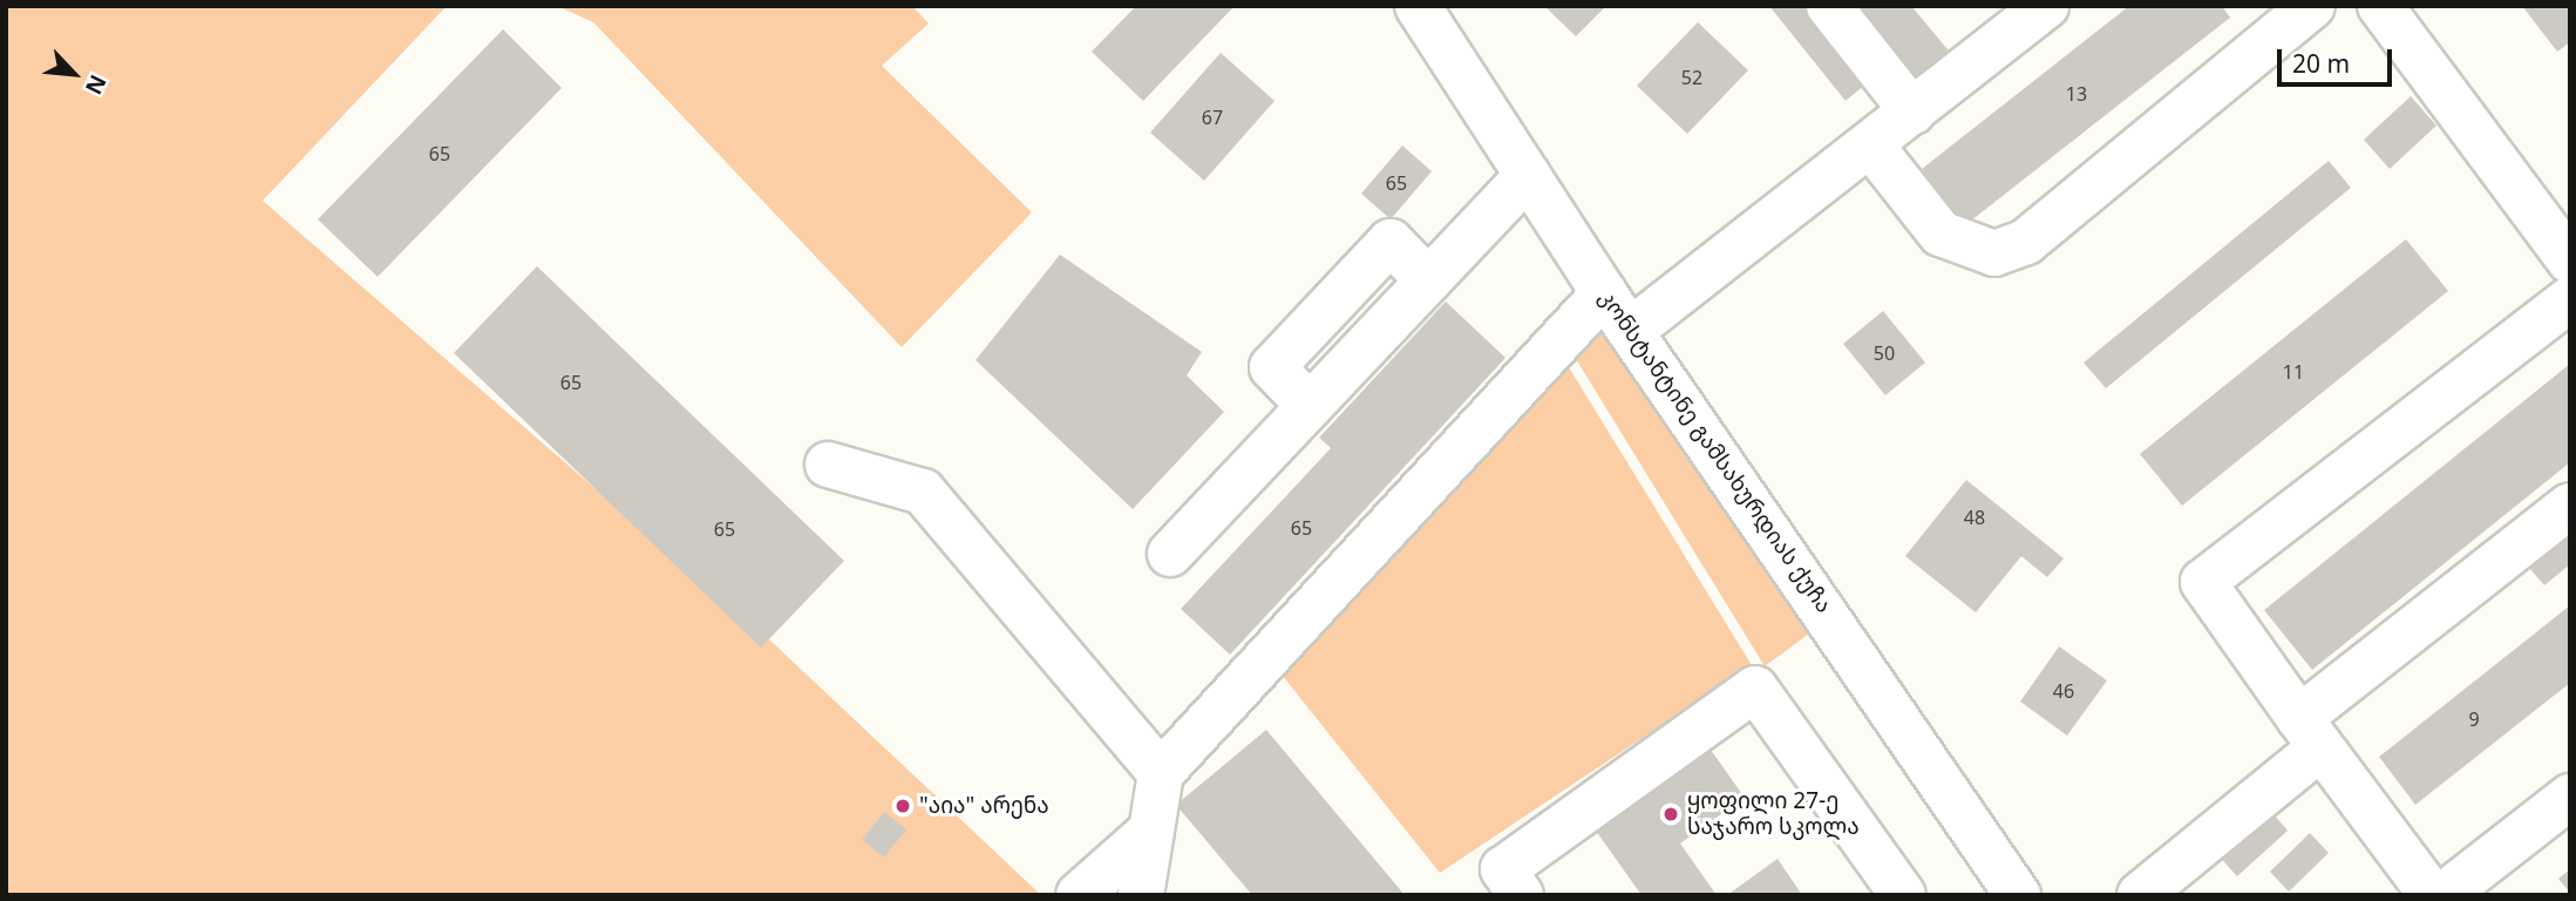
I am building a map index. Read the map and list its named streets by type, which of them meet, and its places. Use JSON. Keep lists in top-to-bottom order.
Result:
{
  "streets": {
    "street": ["კონსტანტინე გამსახურდიას ქუჩა"]
  },
  "places": ["\"აია\" არენა", "ყოფილი 27-ე საჯარო სკოლა"],
  "house_numbers": [
    "52",
    "13",
    "67",
    "65",
    "65",
    "50",
    "11",
    "65",
    "48",
    "65",
    "65",
    "46",
    "9"
  ],
  "scale_bar": "20 m",
  "north": "bottom right"
}
